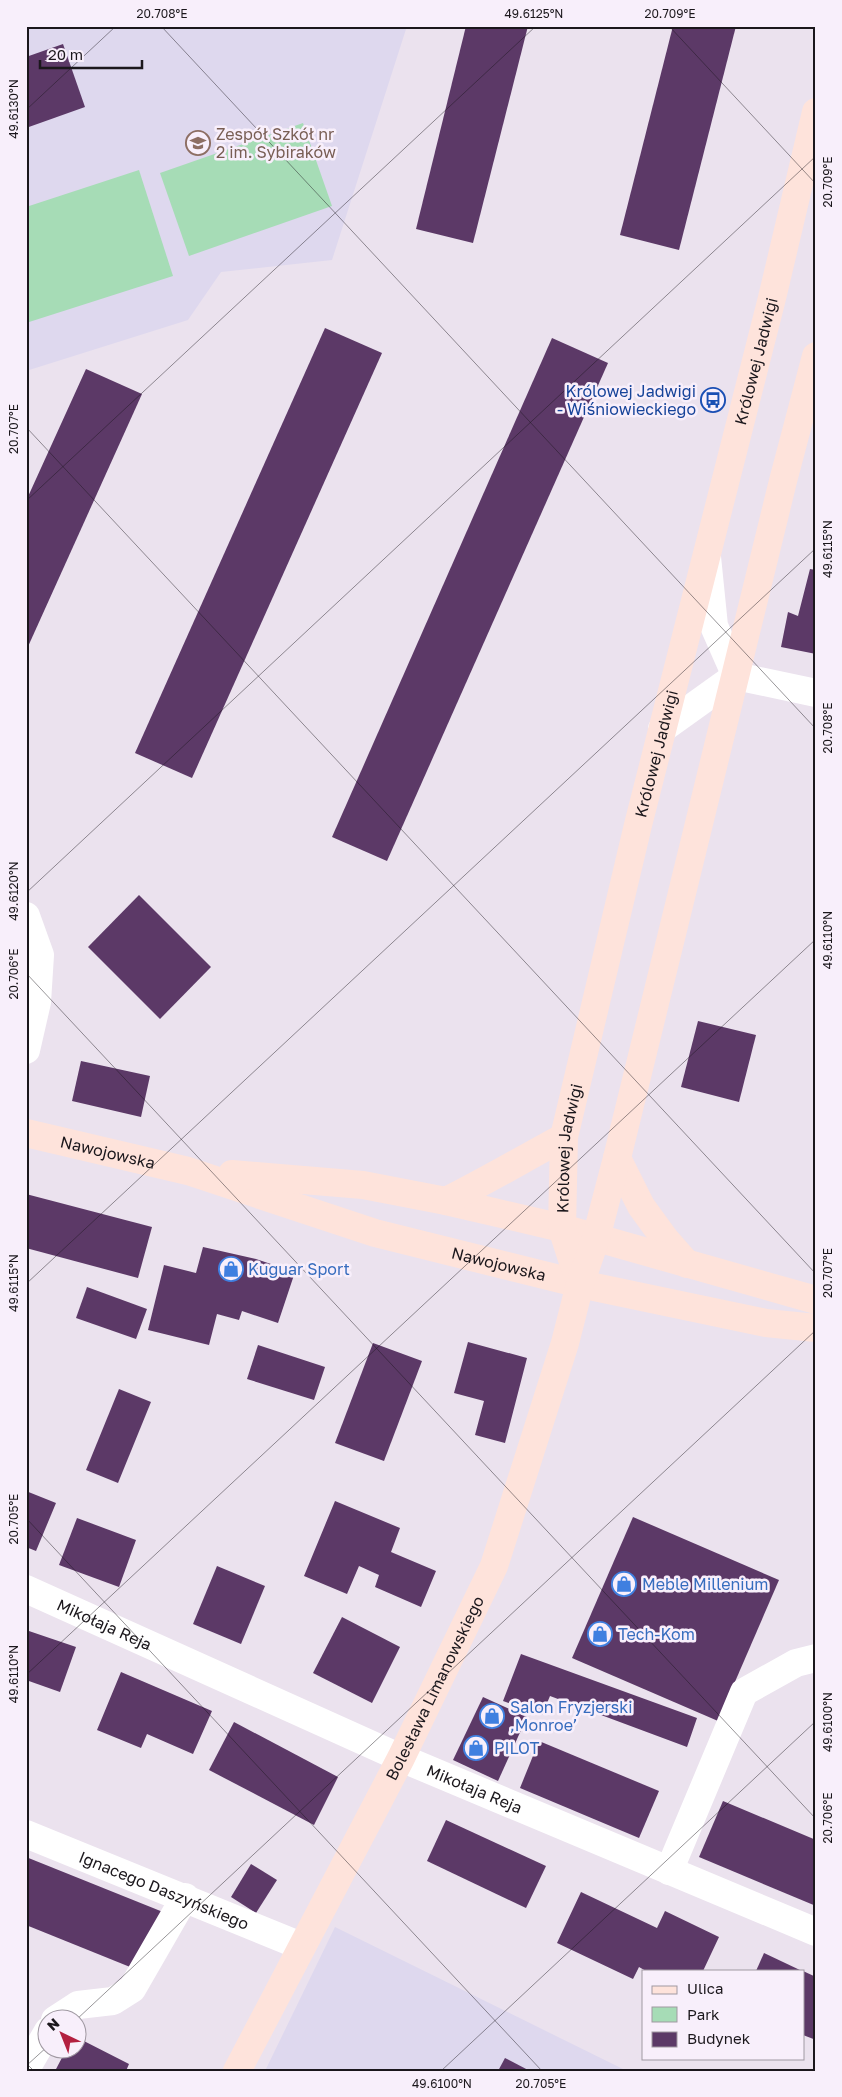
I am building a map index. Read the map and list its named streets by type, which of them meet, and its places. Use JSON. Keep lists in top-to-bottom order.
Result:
{
  "streets": {
    "main road": ["Królowej Jadwigi", "Nawojowska", "Bolesława Limanowskiego"],
    "street": ["Mikołaja Reja", "Ignacego Daszyńskiego"]
  },
  "crossings": [
    ["Królowej Jadwigi", "Nawojowska"],
    ["Królowej Jadwigi", "Bolesława Limanowskiego"],
    ["Nawojowska", "Bolesława Limanowskiego"],
    ["Mikołaja Reja", "Bolesława Limanowskiego"],
    ["Bolesława Limanowskiego", "Ignacego Daszyńskiego"]
  ],
  "places": {
    "school or university": ["Zespół Szkół nr 2 im. Sybiraków"],
    "bus stop": ["Królowej Jadwigi - Wiśniowieckiego"],
    "shop": [
      "Kuguar Sport",
      "Meble Millenium",
      "Tech-Kom",
      "Salon Fryzjerski ‚Monroe’",
      "PILOT"
    ]
  },
  "legend": ["Ulica", "Park", "Budynek"],
  "scale_bar": "20 m",
  "north": "top left",
  "coordinates": [
    "20.708°E",
    "49.6125°N",
    "20.709°E",
    "49.6130°N",
    "20.707°E",
    "49.6115°N",
    "49.6120°N",
    "49.6110°N",
    "20.706°E",
    "20.705°E",
    "49.6100°N"
  ]
}
